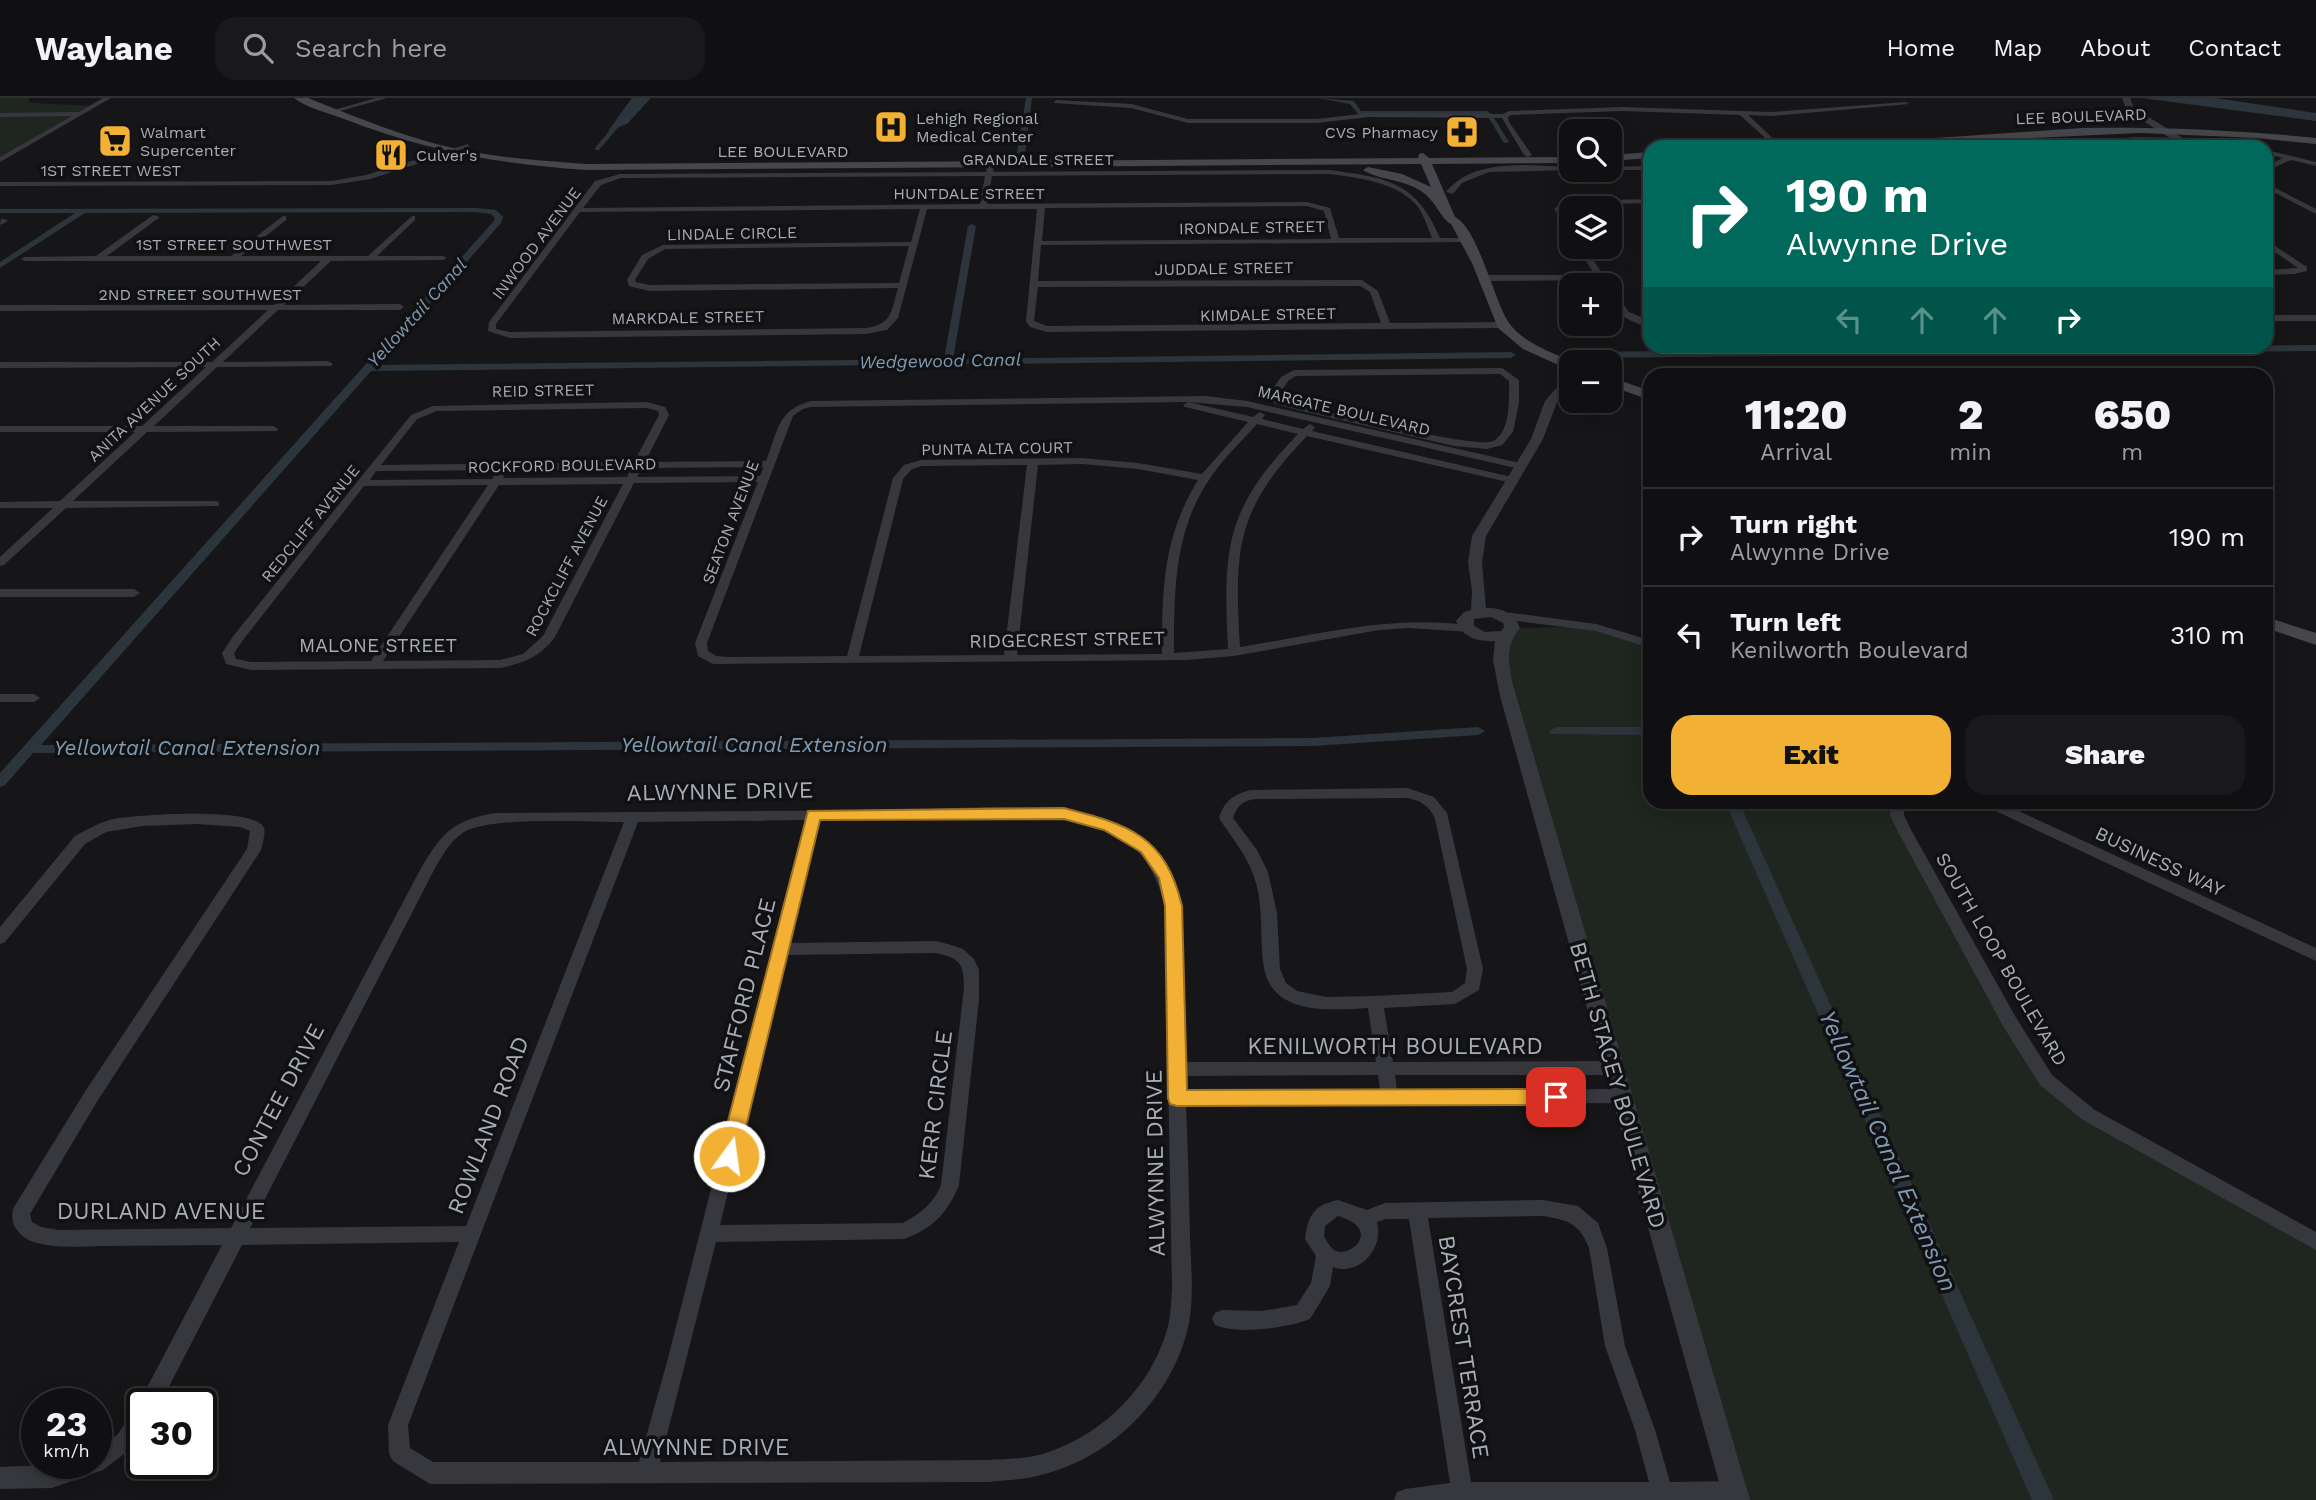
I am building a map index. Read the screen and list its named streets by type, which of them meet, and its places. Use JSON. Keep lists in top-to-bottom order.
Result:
{
  "streets": {
    "main road": ["LEE BOULEVARD"],
    "street": [
      "GRANDALE STREET",
      "1ST STREET WEST",
      "HUNTDALE STREET",
      "IRONDALE STREET",
      "LINDALE CIRCLE",
      "INWOOD AVENUE",
      "1ST STREET SOUTHWEST",
      "JUDDALE STREET",
      "2ND STREET SOUTHWEST",
      "KIMDALE STREET",
      "MARKDALE STREET",
      "REID STREET",
      "ANITA AVENUE SOUTH",
      "MARGATE BOULEVARD",
      "PUNTA ALTA COURT",
      "ROCKFORD BOULEVARD",
      "SEATON AVENUE",
      "REDCLIFF AVENUE",
      "ROCKCLIFF AVENUE",
      "RIDGECREST STREET",
      "MALONE STREET",
      "ALWYNNE DRIVE",
      "BUSINESS WAY",
      "SOUTH LOOP BOULEVARD",
      "STAFFORD PLACE",
      "KENILWORTH BOULEVARD",
      "BETH STACEY BOULEVARD",
      "CONTEE DRIVE",
      "KERR CIRCLE",
      "ROWLAND ROAD",
      "DURLAND AVENUE",
      "BAYCREST TERRACE"
    ]
  },
  "crossings": [
    ["LEE BOULEVARD", "GRANDALE STREET"],
    ["LEE BOULEVARD", "1ST STREET WEST"],
    ["GRANDALE STREET", "IRONDALE STREET"],
    ["GRANDALE STREET", "INWOOD AVENUE"],
    ["HUNTDALE STREET", "IRONDALE STREET"],
    ["HUNTDALE STREET", "INWOOD AVENUE"],
    ["LINDALE CIRCLE", "MARKDALE STREET"],
    ["INWOOD AVENUE", "MARKDALE STREET"],
    ["1ST STREET SOUTHWEST", "ANITA AVENUE SOUTH"],
    ["JUDDALE STREET", "KIMDALE STREET"],
    ["2ND STREET SOUTHWEST", "ANITA AVENUE SOUTH"],
    ["REID STREET", "REDCLIFF AVENUE"],
    ["REID STREET", "ROCKCLIFF AVENUE"],
    ["MARGATE BOULEVARD", "SEATON AVENUE"],
    ["PUNTA ALTA COURT", "RIDGECREST STREET"],
    ["ROCKFORD BOULEVARD", "SEATON AVENUE"],
    ["ROCKFORD BOULEVARD", "REDCLIFF AVENUE"],
    ["ROCKFORD BOULEVARD", "ROCKCLIFF AVENUE"],
    ["SEATON AVENUE", "RIDGECREST STREET"],
    ["REDCLIFF AVENUE", "MALONE STREET"],
    ["ROCKCLIFF AVENUE", "MALONE STREET"],
    ["ALWYNNE DRIVE", "STAFFORD PLACE"],
    ["ALWYNNE DRIVE", "KENILWORTH BOULEVARD"],
    ["ALWYNNE DRIVE", "CONTEE DRIVE"],
    ["ALWYNNE DRIVE", "ROWLAND ROAD"],
    ["STAFFORD PLACE", "KERR CIRCLE"],
    ["KENILWORTH BOULEVARD", "BETH STACEY BOULEVARD"],
    ["CONTEE DRIVE", "DURLAND AVENUE"],
    ["ROWLAND ROAD", "DURLAND AVENUE"]
  ],
  "water": ["Yellowtail Canal", "Wedgewood Canal", "Yellowtail Canal Extension"],
  "places": {
    "hospital": ["Lehigh Regional Medical Center"],
    "pharmacy": ["CVS Pharmacy"],
    "supermarket": ["Walmart Supercenter"],
    "restaurant": ["Culver's"]
  },
  "page": {
    "header": "Waylane",
    "search": "Search here",
    "nav": [
      "Home",
      "Map",
      "About",
      "Contact"
    ],
    "map_buttons": ["+", "−"],
    "turn": ["190 m", "Alwynne Drive"],
    "eta": [
      "11:20",
      "Arrival",
      "2",
      "min",
      "650",
      "m"
    ],
    "list": [
      {
        "name": "Turn right",
        "note": "Alwynne Drive",
        "value": "190 m"
      },
      {
        "name": "Turn left",
        "note": "Kenilworth Boulevard",
        "value": "310 m"
      }
    ],
    "buttons": ["Exit", "Share"],
    "speed": "23 km/h",
    "limit": "30"
  }
}
